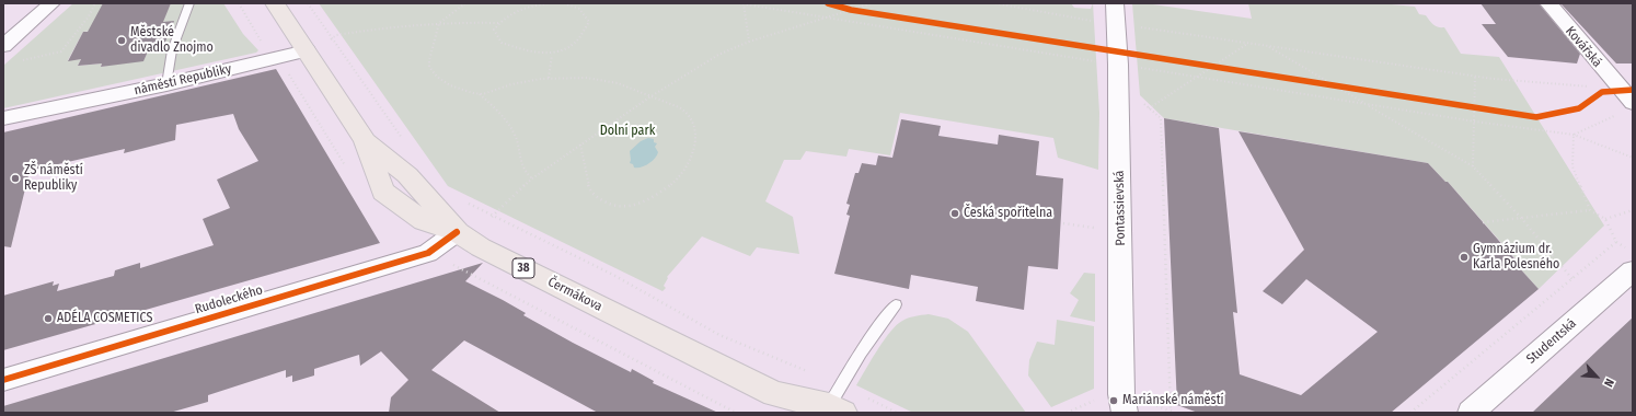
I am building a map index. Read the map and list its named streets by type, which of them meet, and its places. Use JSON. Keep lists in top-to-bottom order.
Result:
{
  "streets": {
    "main road": ["38", "Čermákova"],
    "street": [
      "Kovářská",
      "náměstí Republiky",
      "Pontassievská",
      "Rudoleckého",
      "Studentská"
    ]
  },
  "crossings": [
    ["náměstí Republiky", "38"],
    ["náměstí Republiky", "Čermákova"],
    ["38", "Čermákova"],
    ["Čermákova", "Rudoleckého"]
  ],
  "parks": ["Dolní park"],
  "places": [
    "Městské divadlo Znojmo",
    "ZŠ náměstí Republiky",
    "Česká spořitelna",
    "Gymnázium dr. Karla Polesného",
    "ADÉLA COSMETICS",
    "Mariánské náměstí"
  ],
  "north": "bottom right"
}
